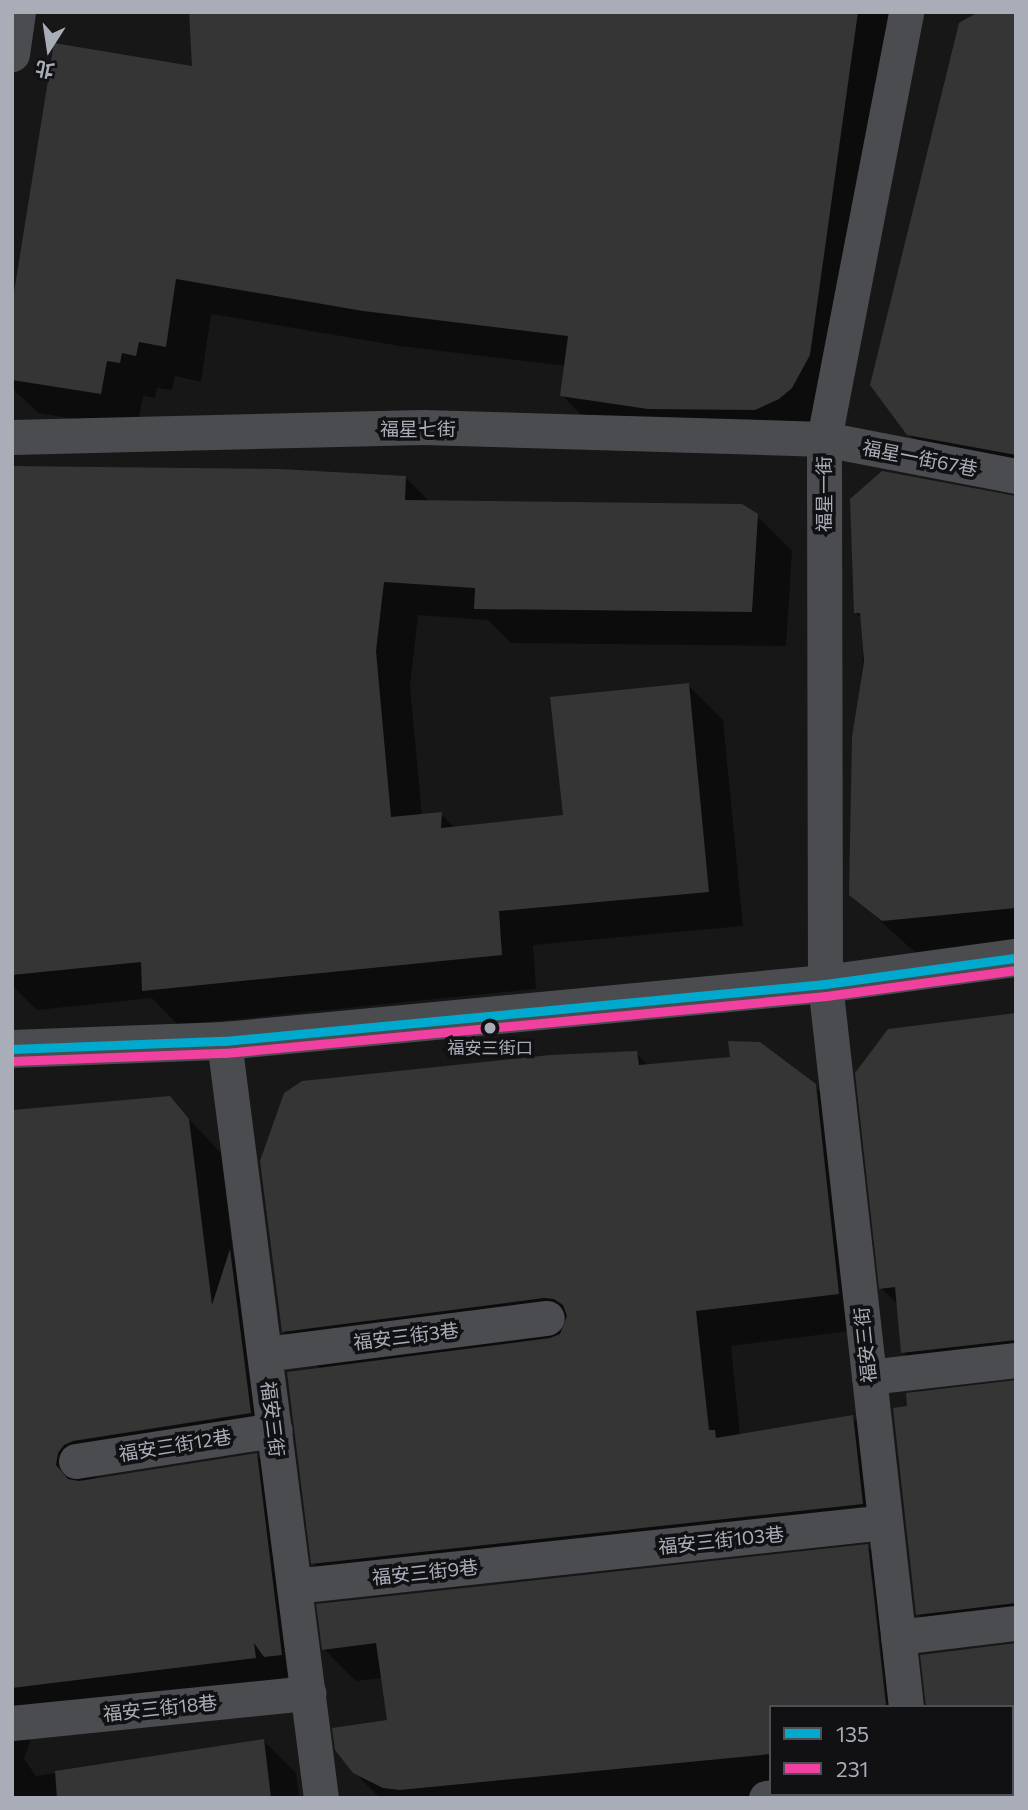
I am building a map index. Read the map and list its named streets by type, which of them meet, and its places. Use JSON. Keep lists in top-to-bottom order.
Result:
{
  "streets": {
    "lane": [
      "福星七街",
      "福星一街67巷",
      "福星一街",
      "福安三街3巷",
      "福安三街",
      "福安三街12巷",
      "福安三街103巷",
      "福安三街9巷",
      "福安三街18巷"
    ]
  },
  "crossings": [
    ["福星七街", "福星一街67巷"],
    ["福星七街", "福星一街"],
    ["福星一街67巷", "福星一街"],
    ["福星一街", "福安三街"],
    ["福安三街3巷", "福安三街"],
    ["福安三街", "福安三街12巷"],
    ["福安三街", "福安三街103巷"],
    ["福安三街", "福安三街9巷"],
    ["福安三街", "福安三街18巷"],
    ["福安三街103巷", "福安三街9巷"]
  ],
  "places": ["福安三街口"],
  "lines": ["transit line 135", "transit line 231"],
  "legend": ["135", "231"],
  "north": "bottom"
}
